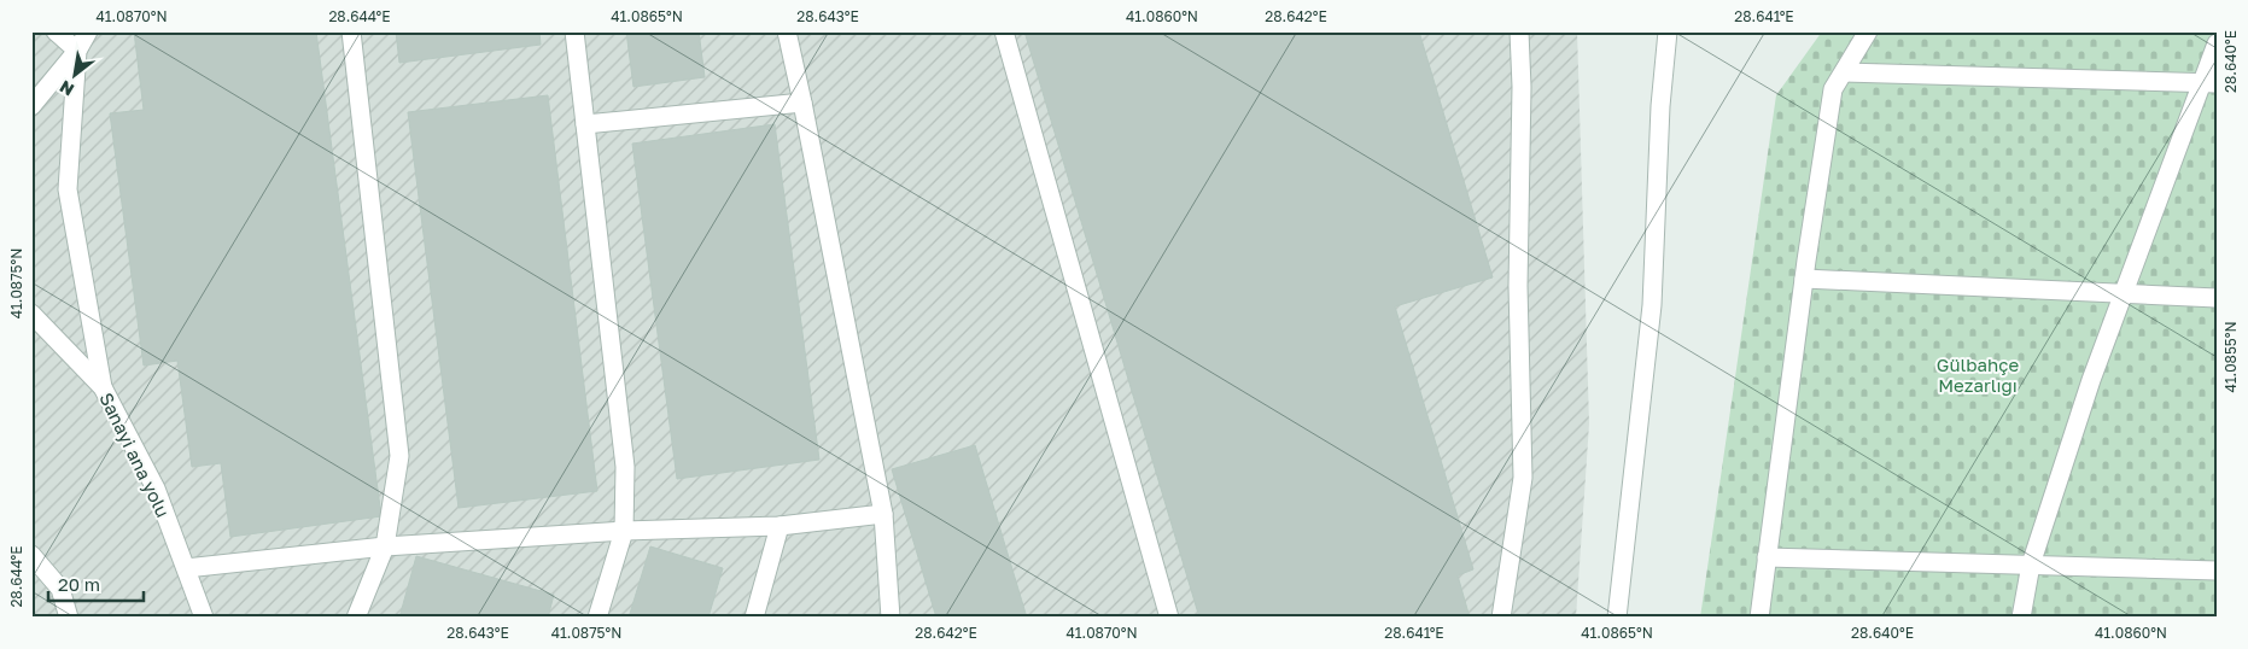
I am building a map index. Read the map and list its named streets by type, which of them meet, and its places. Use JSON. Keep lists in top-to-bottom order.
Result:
{
  "streets": {
    "street": ["Sanayi ana yolu"]
  },
  "parks": ["Gülbahçe Mezarlığı"],
  "scale_bar": "20 m",
  "north": "bottom left",
  "coordinates": [
    "41.0870°N",
    "28.644°E",
    "41.0865°N",
    "28.643°E",
    "41.0860°N",
    "28.642°E",
    "28.641°E",
    "28.640°E",
    "41.0875°N",
    "41.0855°N"
  ]
}
